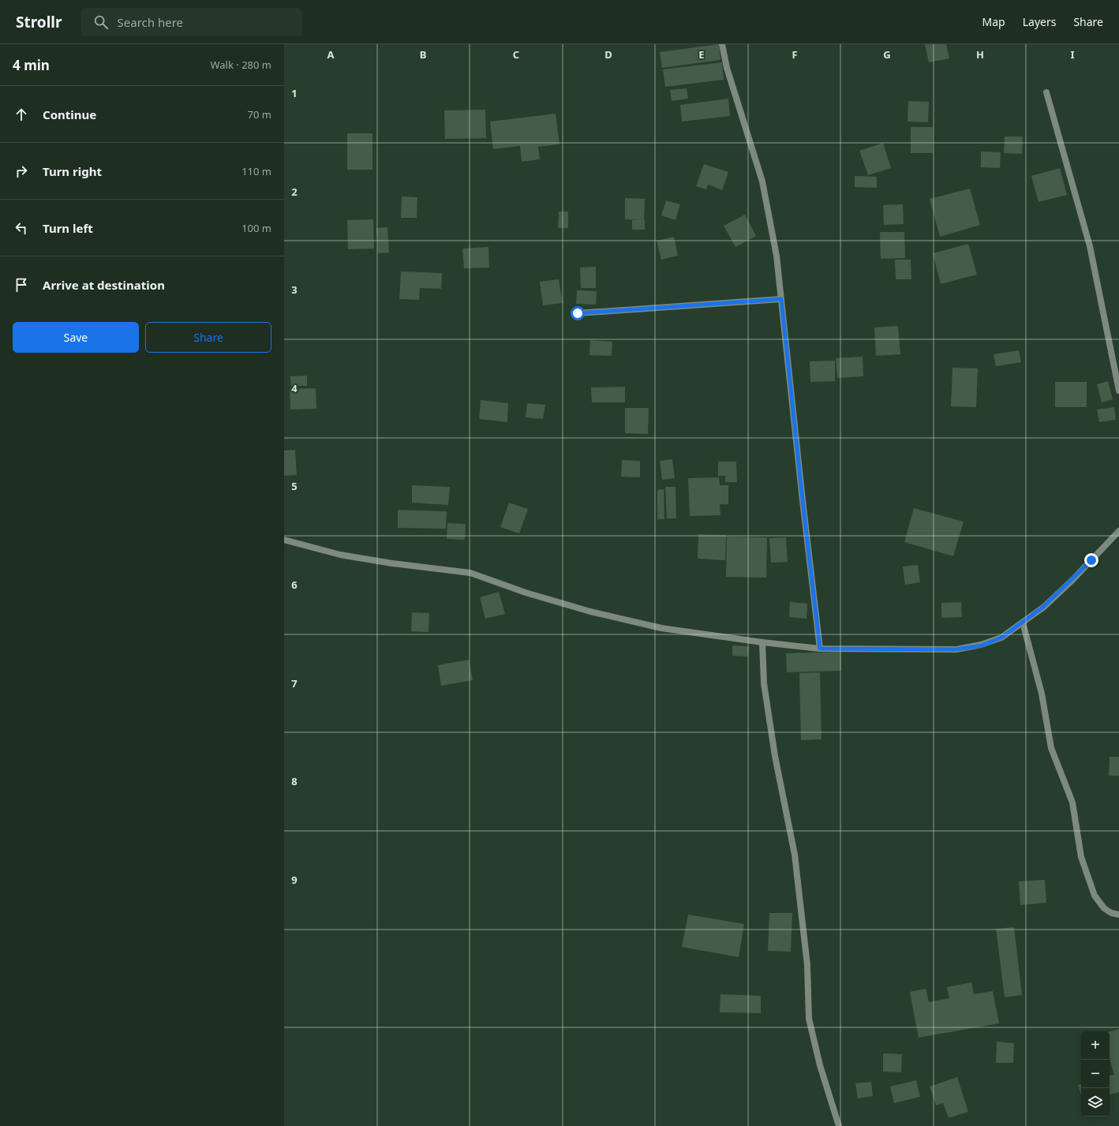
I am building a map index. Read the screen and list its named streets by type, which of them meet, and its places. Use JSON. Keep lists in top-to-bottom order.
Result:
{
  "page": {
    "header": "Strollr",
    "search": "Search here",
    "nav": ["Map", "Layers", "Share"],
    "heading": ["4 min", "Walk · 280 m"],
    "list": [
      ["Continue", "70 m"],
      ["Turn right", "110 m"],
      ["Turn left", "100 m"],
      "Arrive at destination"
    ],
    "buttons": ["Save", "Share"],
    "map_buttons": ["+", "−"]
  },
  "grid": {
    "columns": [
      "A",
      "B",
      "C",
      "D",
      "E",
      "F",
      "G",
      "H",
      "I"
    ],
    "rows": [
      "1",
      "2",
      "3",
      "4",
      "5",
      "6",
      "7",
      "8",
      "9"
    ]
  }
}
